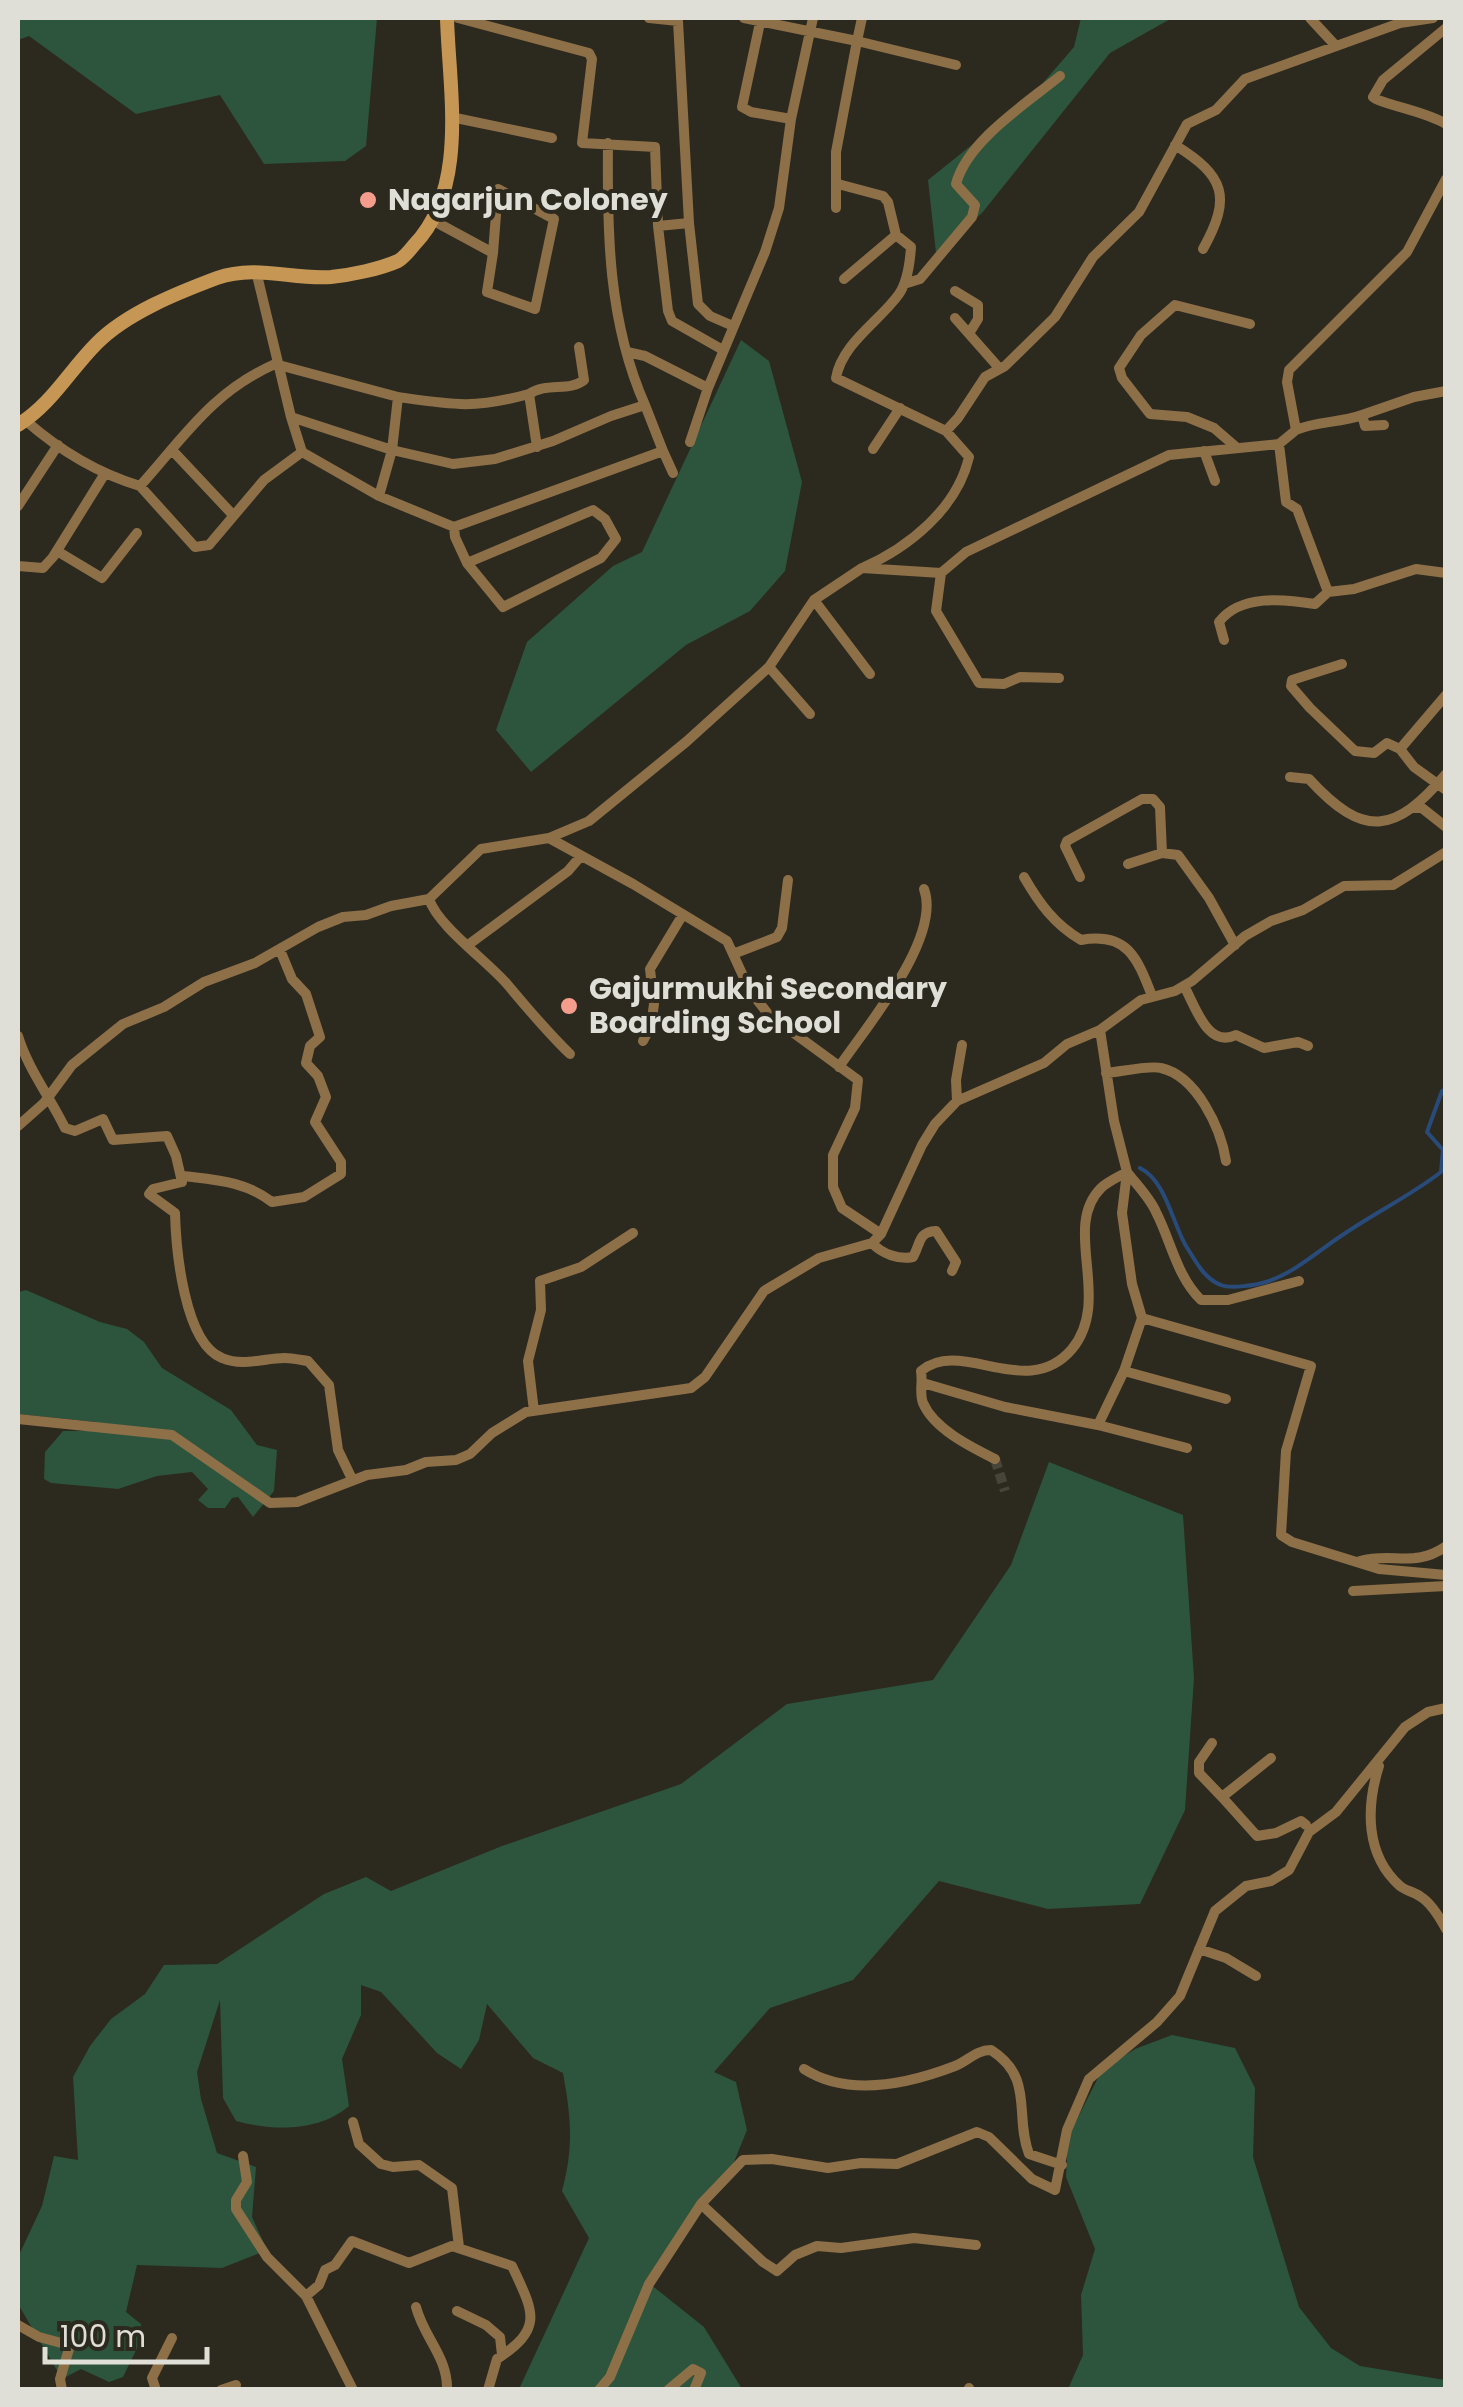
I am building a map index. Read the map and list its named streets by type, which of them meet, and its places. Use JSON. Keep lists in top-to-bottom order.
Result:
{
  "places": ["Nagarjun Coloney", "Gajurmukhi Secondary Boarding School"],
  "scale_bar": "100 m"
}
